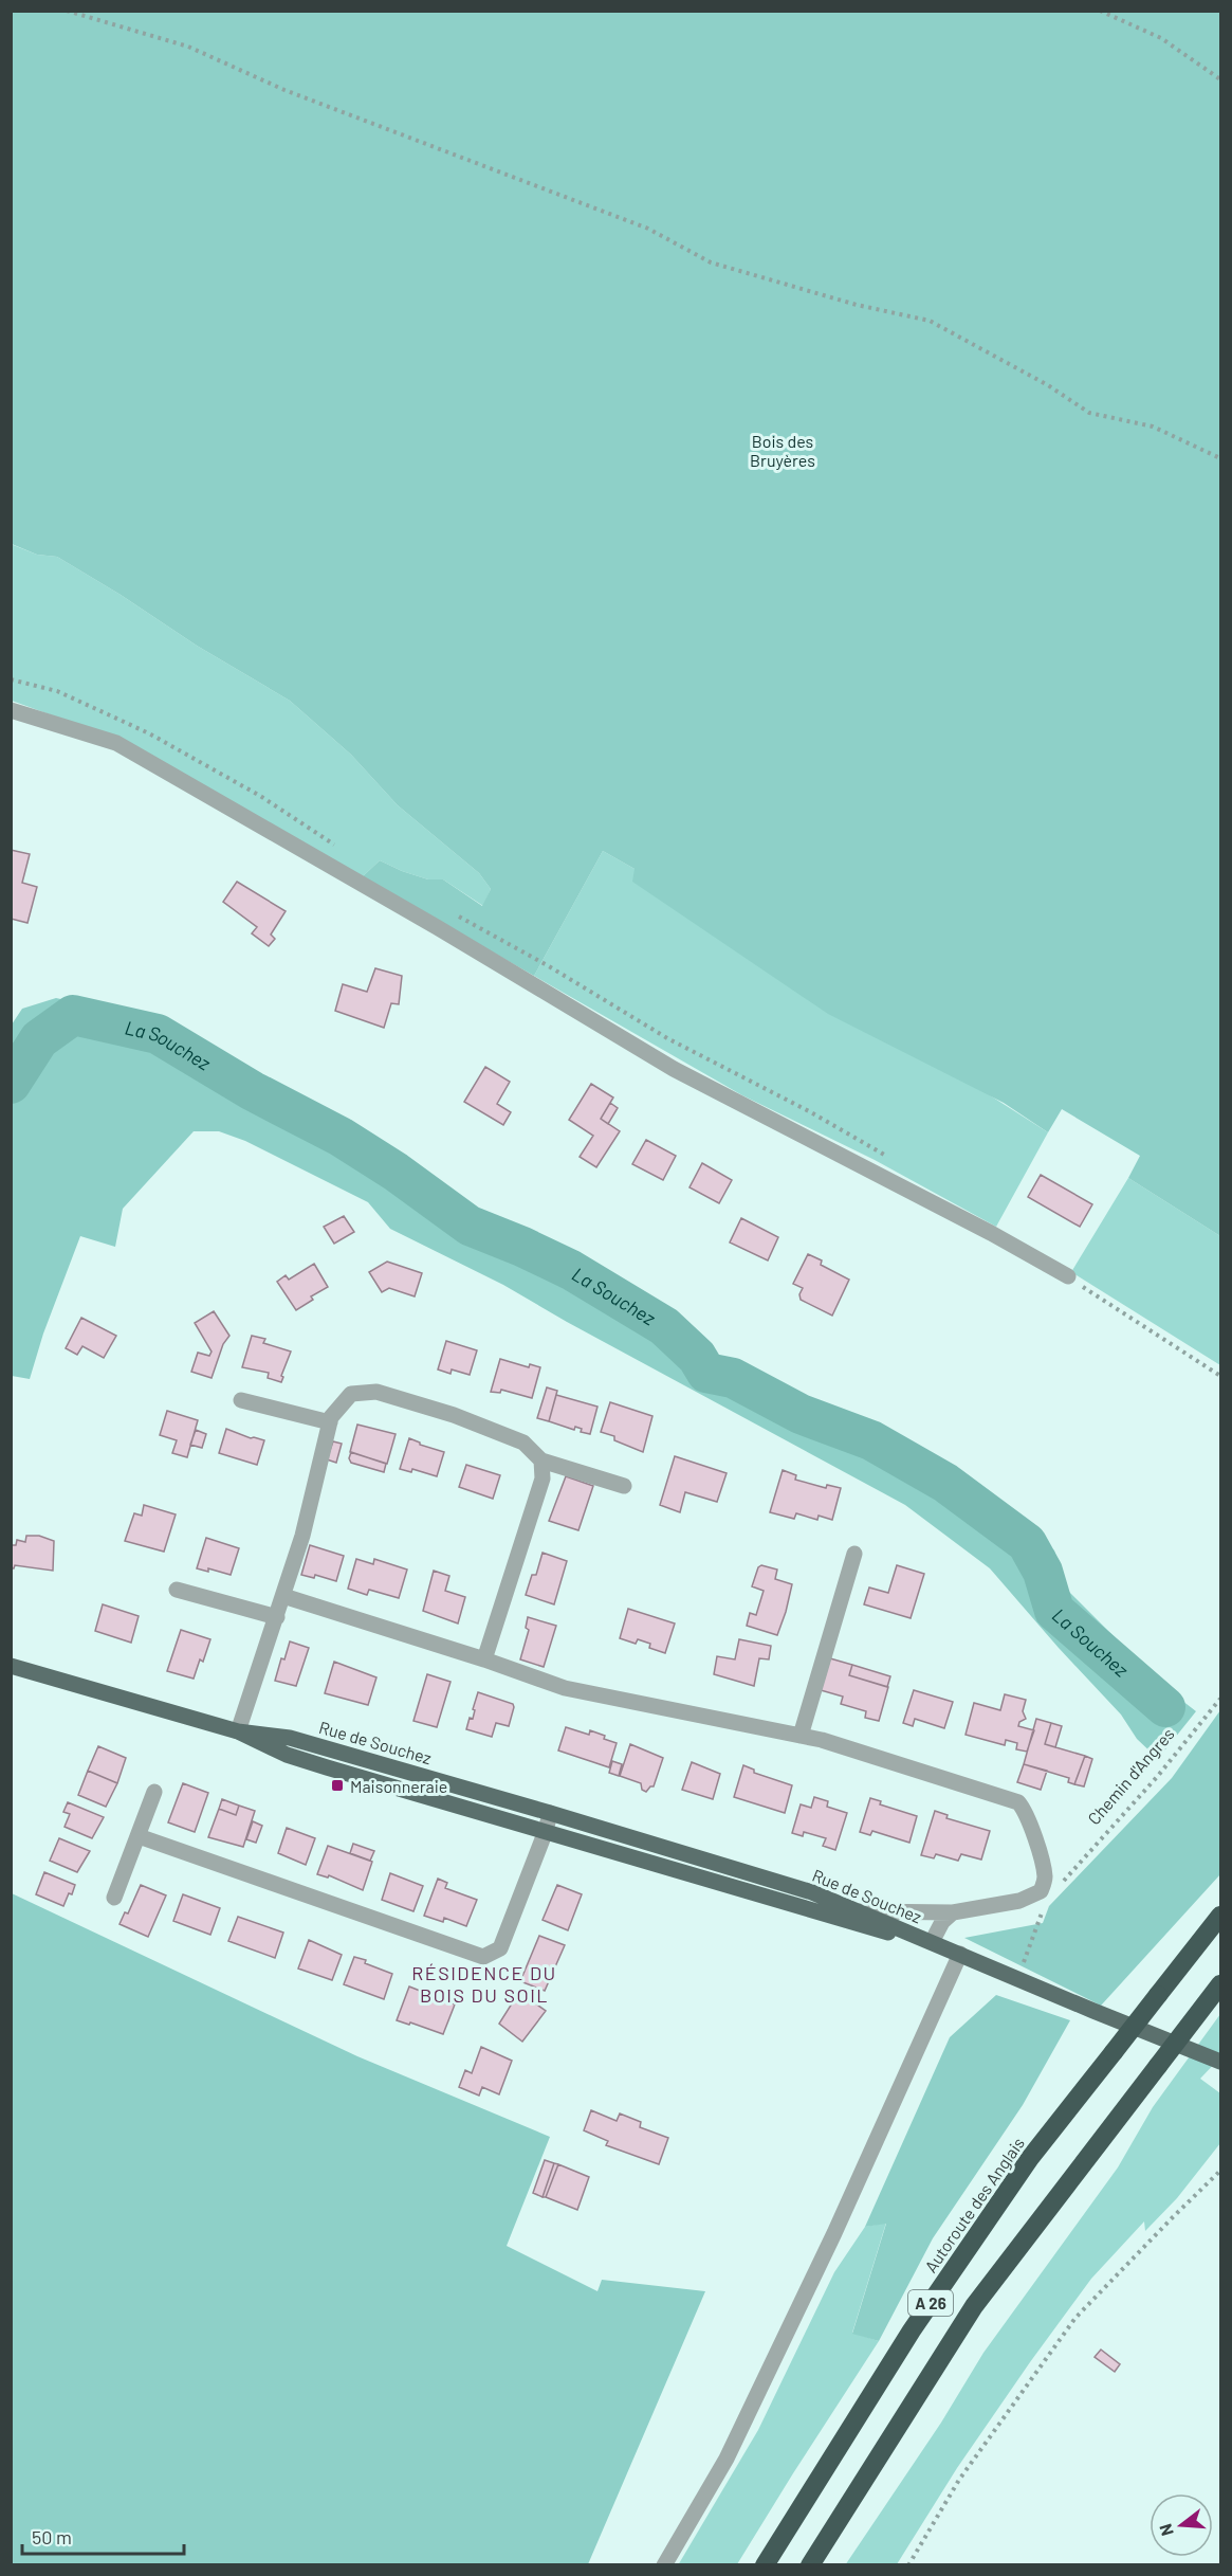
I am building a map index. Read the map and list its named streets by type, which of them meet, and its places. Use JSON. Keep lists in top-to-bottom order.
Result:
{
  "streets": {
    "highway": ["Autoroute des Anglais", "A 26"],
    "main road": ["Rue de Souchez"],
    "path": ["Chemin d'Angres"]
  },
  "districts": ["RÉSIDENCE DU BOIS DU SOIL"],
  "water": ["La Souchez"],
  "parks": ["Bois des Bruyères"],
  "places": {
    "transit": ["Maisonneraie"]
  },
  "scale_bar": "50 m",
  "north": "left"
}
